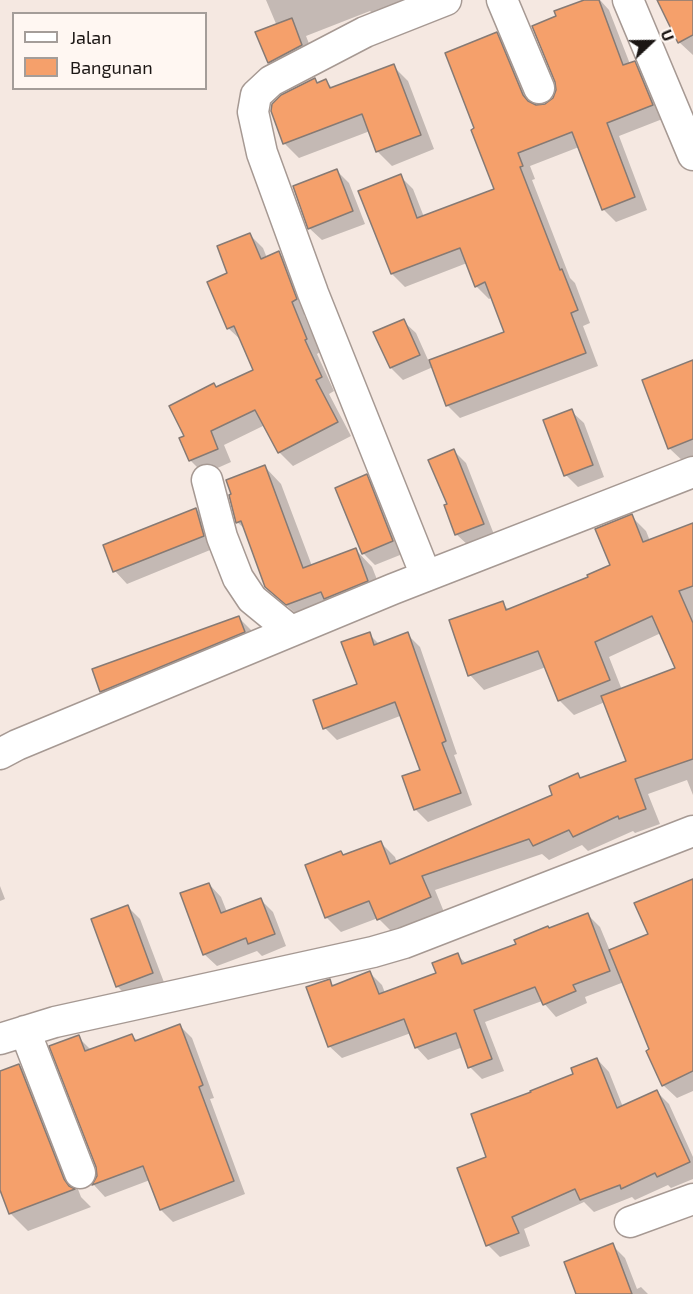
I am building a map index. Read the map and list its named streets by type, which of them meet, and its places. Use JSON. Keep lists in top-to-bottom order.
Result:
{
  "legend": ["Jalan", "Bangunan"],
  "north": "right"
}
